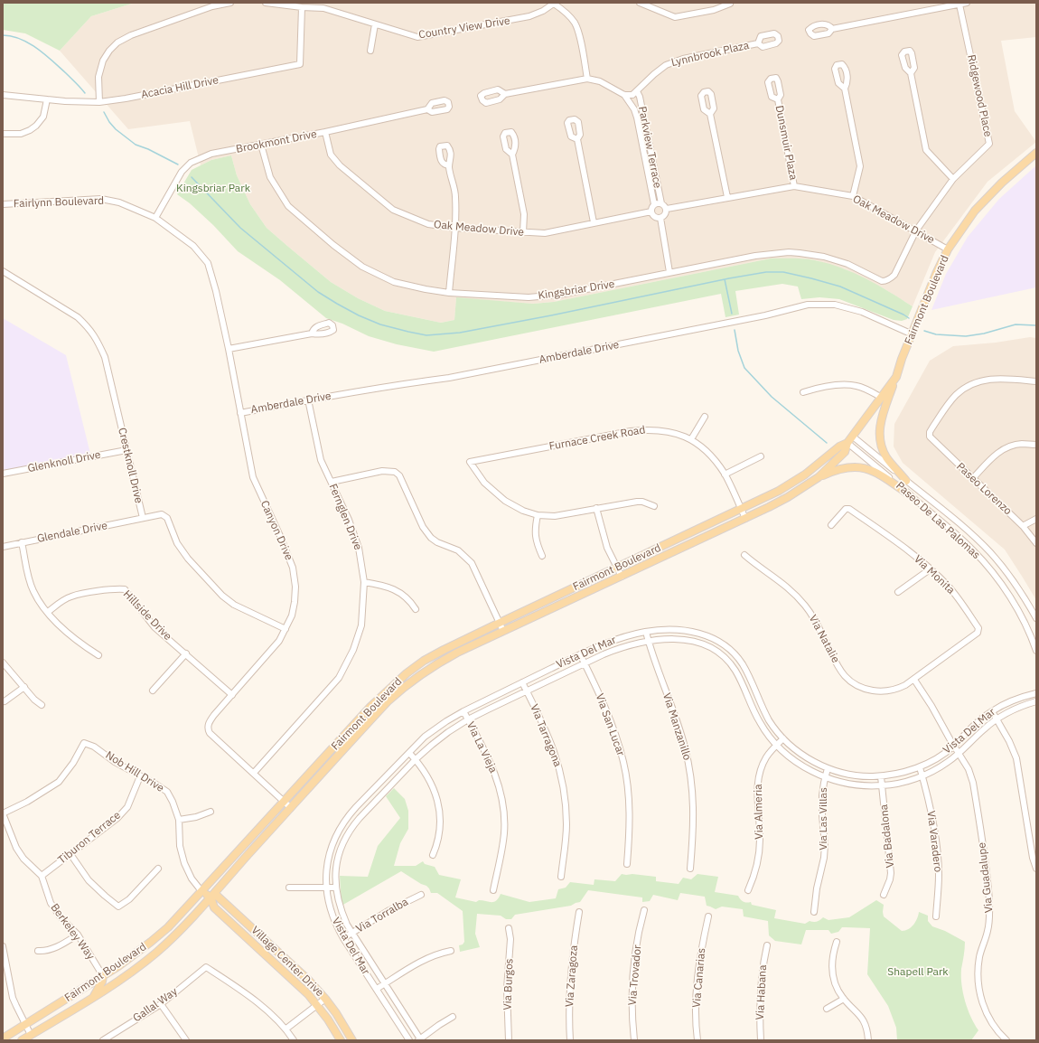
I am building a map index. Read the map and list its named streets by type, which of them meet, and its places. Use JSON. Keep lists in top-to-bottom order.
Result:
{
  "streets": {
    "main road": ["Fairmont Boulevard", "Village Center Drive"],
    "street": [
      "Country View Drive",
      "Lynnbrook Plaza",
      "Acacia Hill Drive",
      "Ridgewood Place",
      "Brookmont Drive",
      "Dunsmuir Plaza",
      "Parkview Terrace",
      "Fairlynn Boulevard",
      "Oak Meadow Drive",
      "Kingsbriar Drive",
      "Amberdale Drive",
      "Furnace Creek Road",
      "Glenknoll Drive",
      "Crestknoll Drive",
      "Paseo Lorenzo",
      "Fernglen Drive",
      "Paseo De Las Palomas",
      "Canyon Drive",
      "Glendale Drive",
      "Via Monita",
      "Hillside Drive",
      "Via Natalie",
      "Vista Del Mar",
      "Via San Lucar",
      "Via Manzanillo",
      "Via Tarragona",
      "Via La Vieja",
      "Nob Hill Drive",
      "Via Almeria",
      "Via Las Villas",
      "Via Badalona",
      "Tiburon Terrace",
      "Via Varadero",
      "Via Guadalupe",
      "Via Torralba",
      "Berkeley Way",
      "Via Trovador",
      "Via Zaragoza",
      "Via Canarias",
      "Via Burgos",
      "Via Habana",
      "Gallal Way"
    ]
  },
  "crossings": [
    ["Country View Drive", "Acacia Hill Drive"],
    ["Lynnbrook Plaza", "Parkview Terrace"],
    ["Ridgewood Place", "Oak Meadow Drive"],
    ["Ridgewood Place", "Kingsbriar Drive"],
    ["Brookmont Drive", "Fairlynn Boulevard"],
    ["Brookmont Drive", "Oak Meadow Drive"],
    ["Brookmont Drive", "Kingsbriar Drive"],
    ["Brookmont Drive", "Canyon Drive"],
    ["Dunsmuir Plaza", "Oak Meadow Drive"],
    ["Parkview Terrace", "Oak Meadow Drive"],
    ["Fairlynn Boulevard", "Canyon Drive"],
    ["Oak Meadow Drive", "Fairmont Boulevard"],
    ["Fairmont Boulevard", "Amberdale Drive"],
    ["Fairmont Boulevard", "Furnace Creek Road"],
    ["Fairmont Boulevard", "Paseo De Las Palomas"],
    ["Fairmont Boulevard", "Canyon Drive"],
    ["Fairmont Boulevard", "Nob Hill Drive"],
    ["Fairmont Boulevard", "Berkeley Way"],
    ["Fairmont Boulevard", "Village Center Drive"],
    ["Amberdale Drive", "Fernglen Drive"],
    ["Amberdale Drive", "Canyon Drive"],
    ["Glenknoll Drive", "Crestknoll Drive"],
    ["Crestknoll Drive", "Canyon Drive"],
    ["Crestknoll Drive", "Glendale Drive"],
    ["Fernglen Drive", "Canyon Drive"],
    ["Canyon Drive", "Hillside Drive"],
    ["Via Monita", "Via Natalie"],
    ["Via Monita", "Via Guadalupe"],
    ["Via Natalie", "Via Guadalupe"],
    ["Vista Del Mar", "Via San Lucar"],
    ["Vista Del Mar", "Via Manzanillo"],
    ["Vista Del Mar", "Via Tarragona"],
    ["Vista Del Mar", "Via La Vieja"],
    ["Vista Del Mar", "Via Almeria"],
    ["Vista Del Mar", "Via Las Villas"],
    ["Vista Del Mar", "Via Badalona"],
    ["Vista Del Mar", "Via Varadero"],
    ["Vista Del Mar", "Via Guadalupe"],
    ["Vista Del Mar", "Via Torralba"],
    ["Nob Hill Drive", "Tiburon Terrace"],
    ["Nob Hill Drive", "Berkeley Way"],
    ["Nob Hill Drive", "Village Center Drive"],
    ["Tiburon Terrace", "Berkeley Way"]
  ],
  "parks": ["Kingsbriar Park", "Shapell Park"]
}
